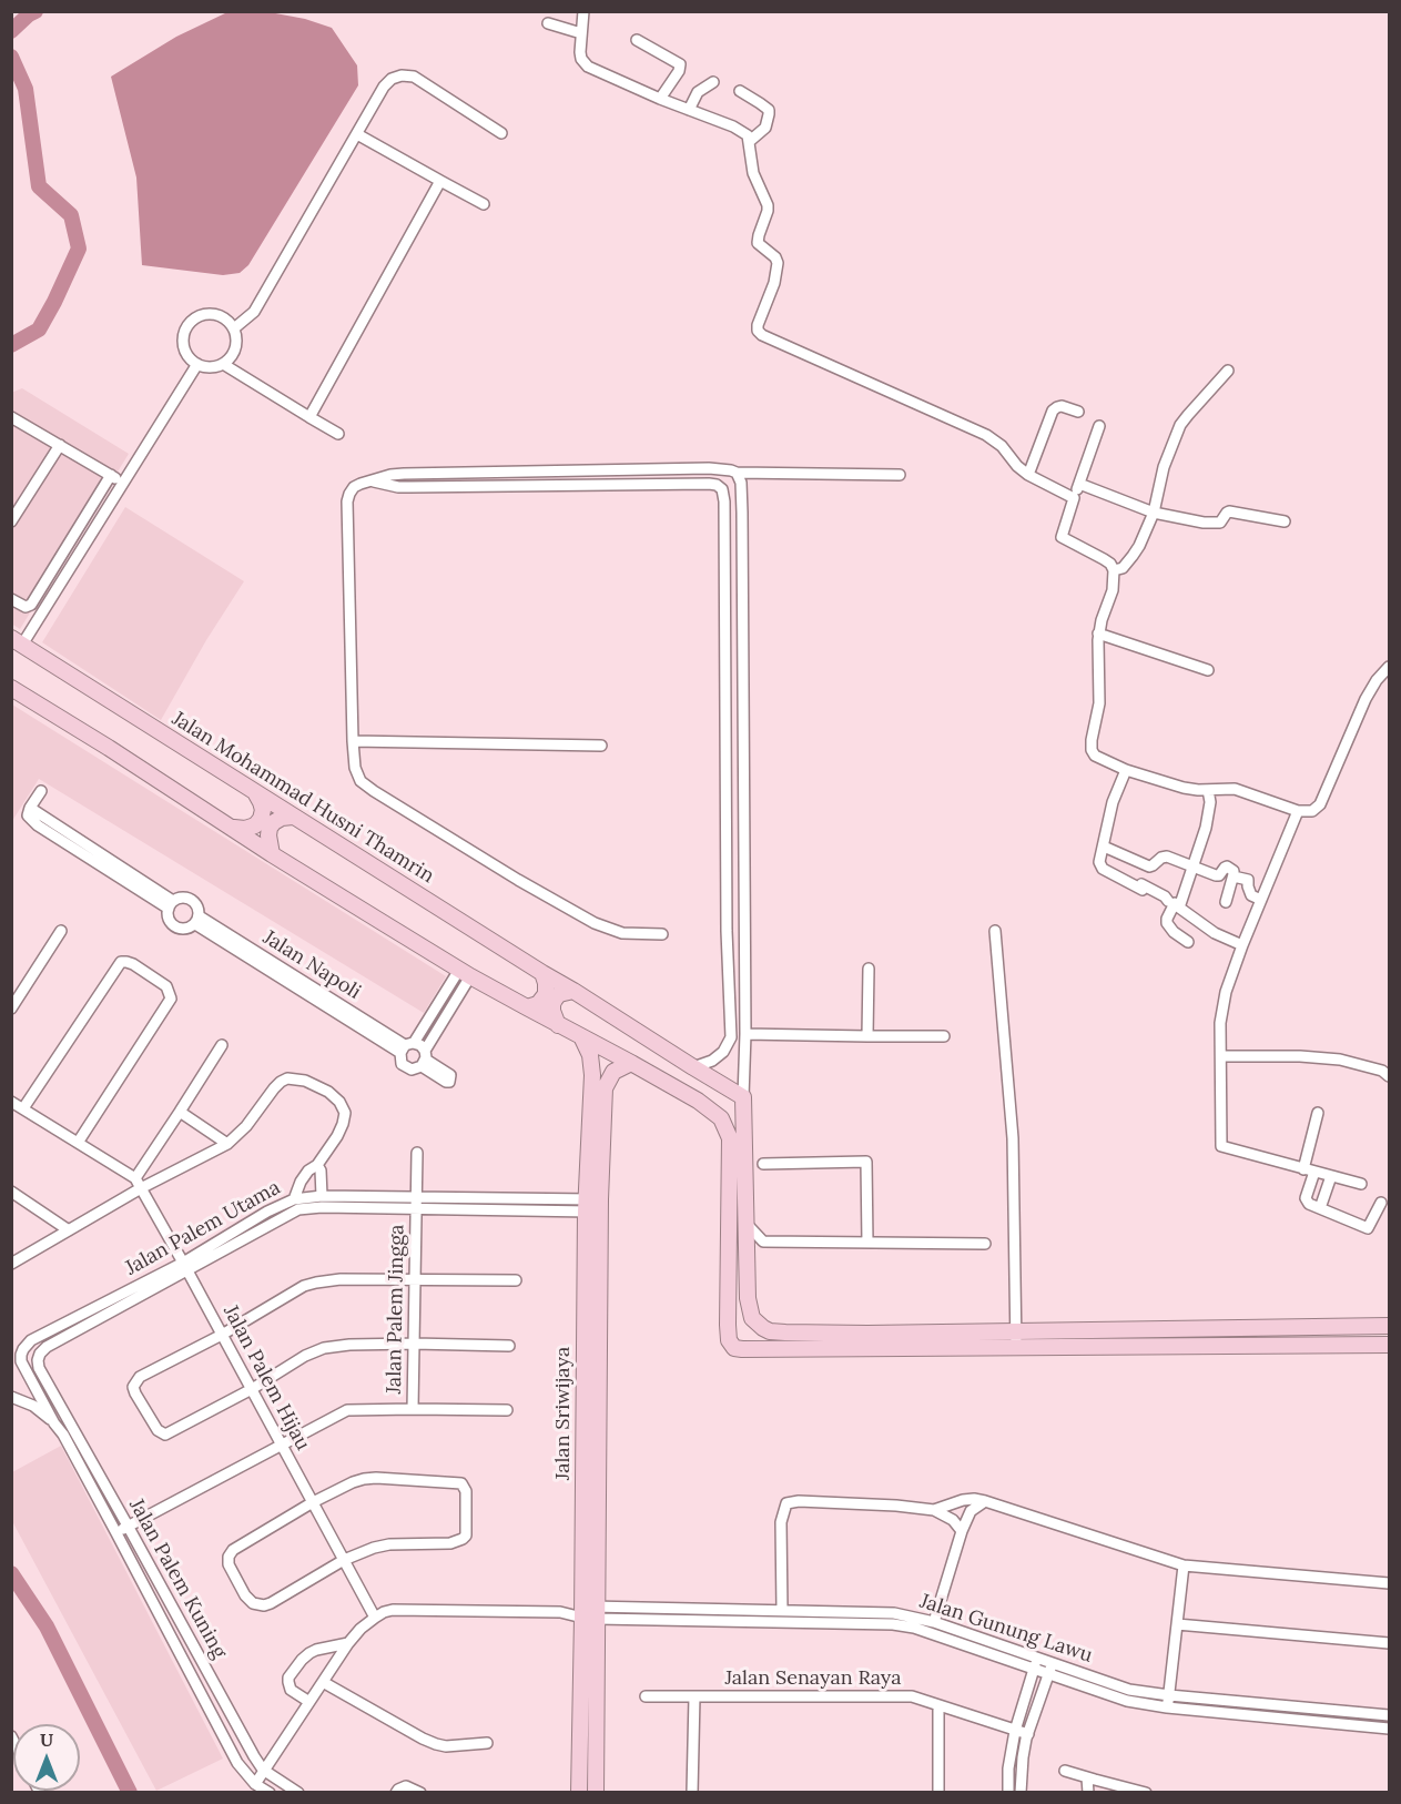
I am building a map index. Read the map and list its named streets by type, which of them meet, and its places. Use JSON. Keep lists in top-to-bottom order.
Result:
{
  "streets": {
    "street": [
      "Jalan Mohammad Husni Thamrin",
      "Jalan Napoli",
      "Jalan Palem Utama",
      "Jalan Palem Jingga",
      "Jalan Palem Hijau",
      "Jalan Sriwijaya",
      "Jalan Palem Kuning",
      "Jalan Gunung Lawu",
      "Jalan Senayan Raya"
    ]
  },
  "crossings": [
    ["Jalan Palem Utama", "Jalan Palem Jingga"],
    ["Jalan Palem Utama", "Jalan Palem Hijau"],
    ["Jalan Palem Utama", "Jalan Sriwijaya"],
    ["Jalan Palem Utama", "Jalan Palem Kuning"],
    ["Jalan Sriwijaya", "Jalan Gunung Lawu"]
  ],
  "north": "top"
}
